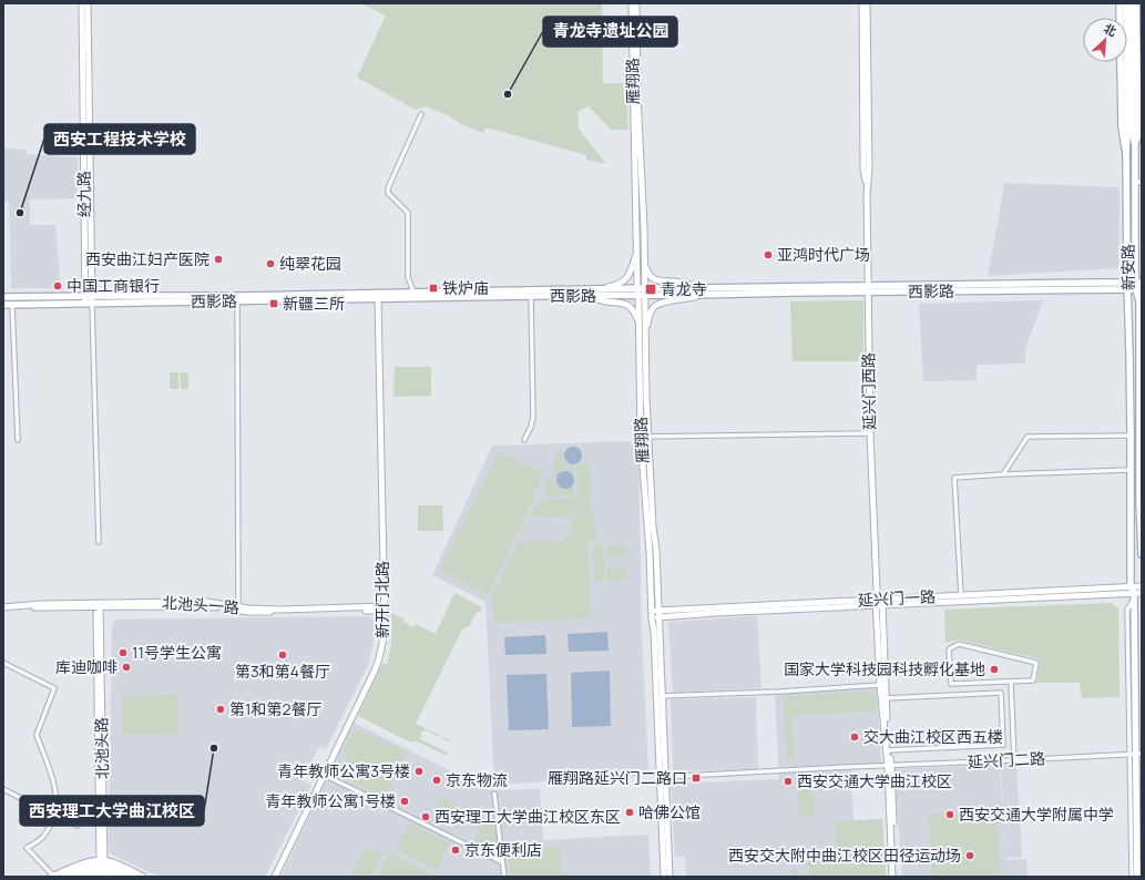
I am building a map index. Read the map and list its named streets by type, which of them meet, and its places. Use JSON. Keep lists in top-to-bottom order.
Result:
{
  "streets": {
    "main road": ["新安路", "西影路"],
    "street": [
      "雁翔路",
      "经九路",
      "延兴门西路",
      "延兴门一路",
      "新开门北路",
      "北池头一路",
      "北池头路",
      "延兴门二路"
    ]
  },
  "crossings": [
    ["雁翔路", "西影路"],
    ["雁翔路", "延兴门一路"],
    ["雁翔路", "延兴门二路"],
    ["经九路", "西影路"],
    ["新安路", "西影路"],
    ["新安路", "延兴门一路"],
    ["新安路", "延兴门二路"],
    ["西影路", "延兴门西路"],
    ["西影路", "新开门北路"],
    ["延兴门西路", "延兴门一路"],
    ["延兴门西路", "延兴门二路"],
    ["新开门北路", "北池头一路"],
    ["北池头一路", "北池头路"]
  ],
  "places": {
    "other": [
      "青龙寺遗址公园",
      "西安工程技术学校",
      "亚鸿时代广场",
      "西安曲江妇产医院",
      "纯翠花园",
      "中国工商银行",
      "11号学生公寓",
      "第3和第4餐厅",
      "库迪咖啡",
      "国家大学科技园科技孵化基地",
      "第1和第2餐厅",
      "交大曲江校区西五楼",
      "西安理工大学曲江校区",
      "青年教师公寓3号楼",
      "京东物流",
      "西安交通大学曲江校区",
      "青年教师公寓1号楼",
      "哈佛公馆",
      "西安交通大学附属中学",
      "西安理工大学曲江校区东区",
      "京东便利店",
      "西安交大附中曲江校区田径运动场"
    ],
    "transit": [
      "铁炉庙",
      "青龙寺",
      "新疆三所",
      "雁翔路延兴门二路口"
    ]
  },
  "north": "top right"
}
